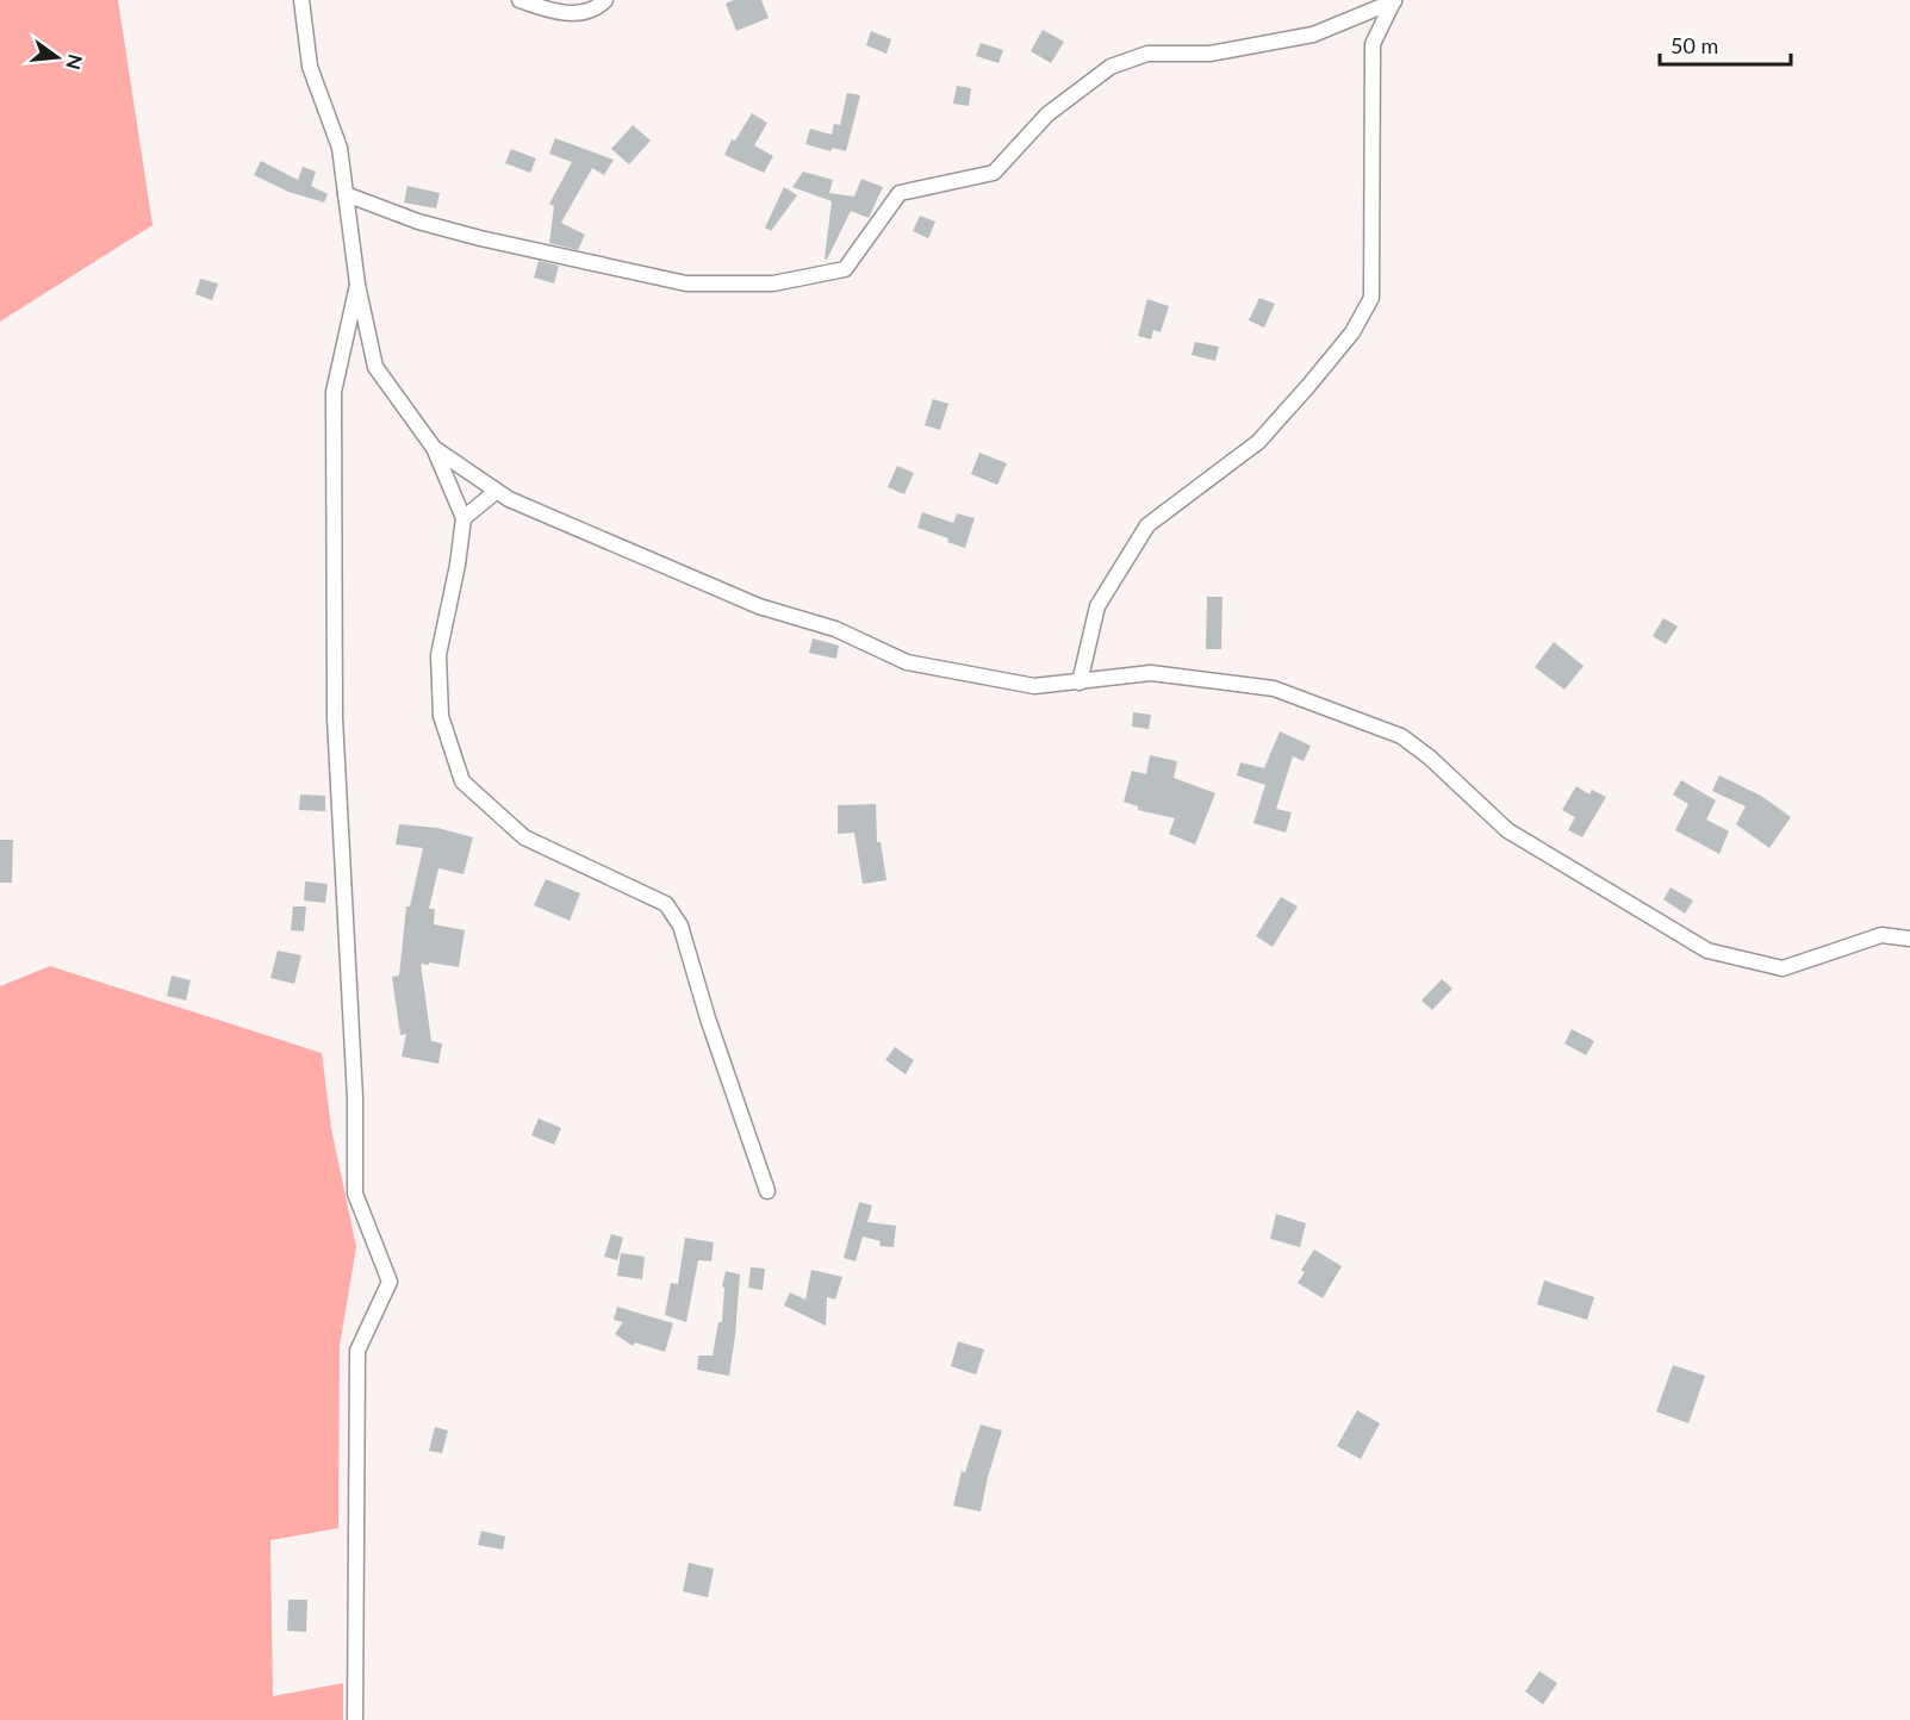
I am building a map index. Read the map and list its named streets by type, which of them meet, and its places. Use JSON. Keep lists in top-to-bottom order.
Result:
{
  "scale_bar": "50 m",
  "north": "right"
}
